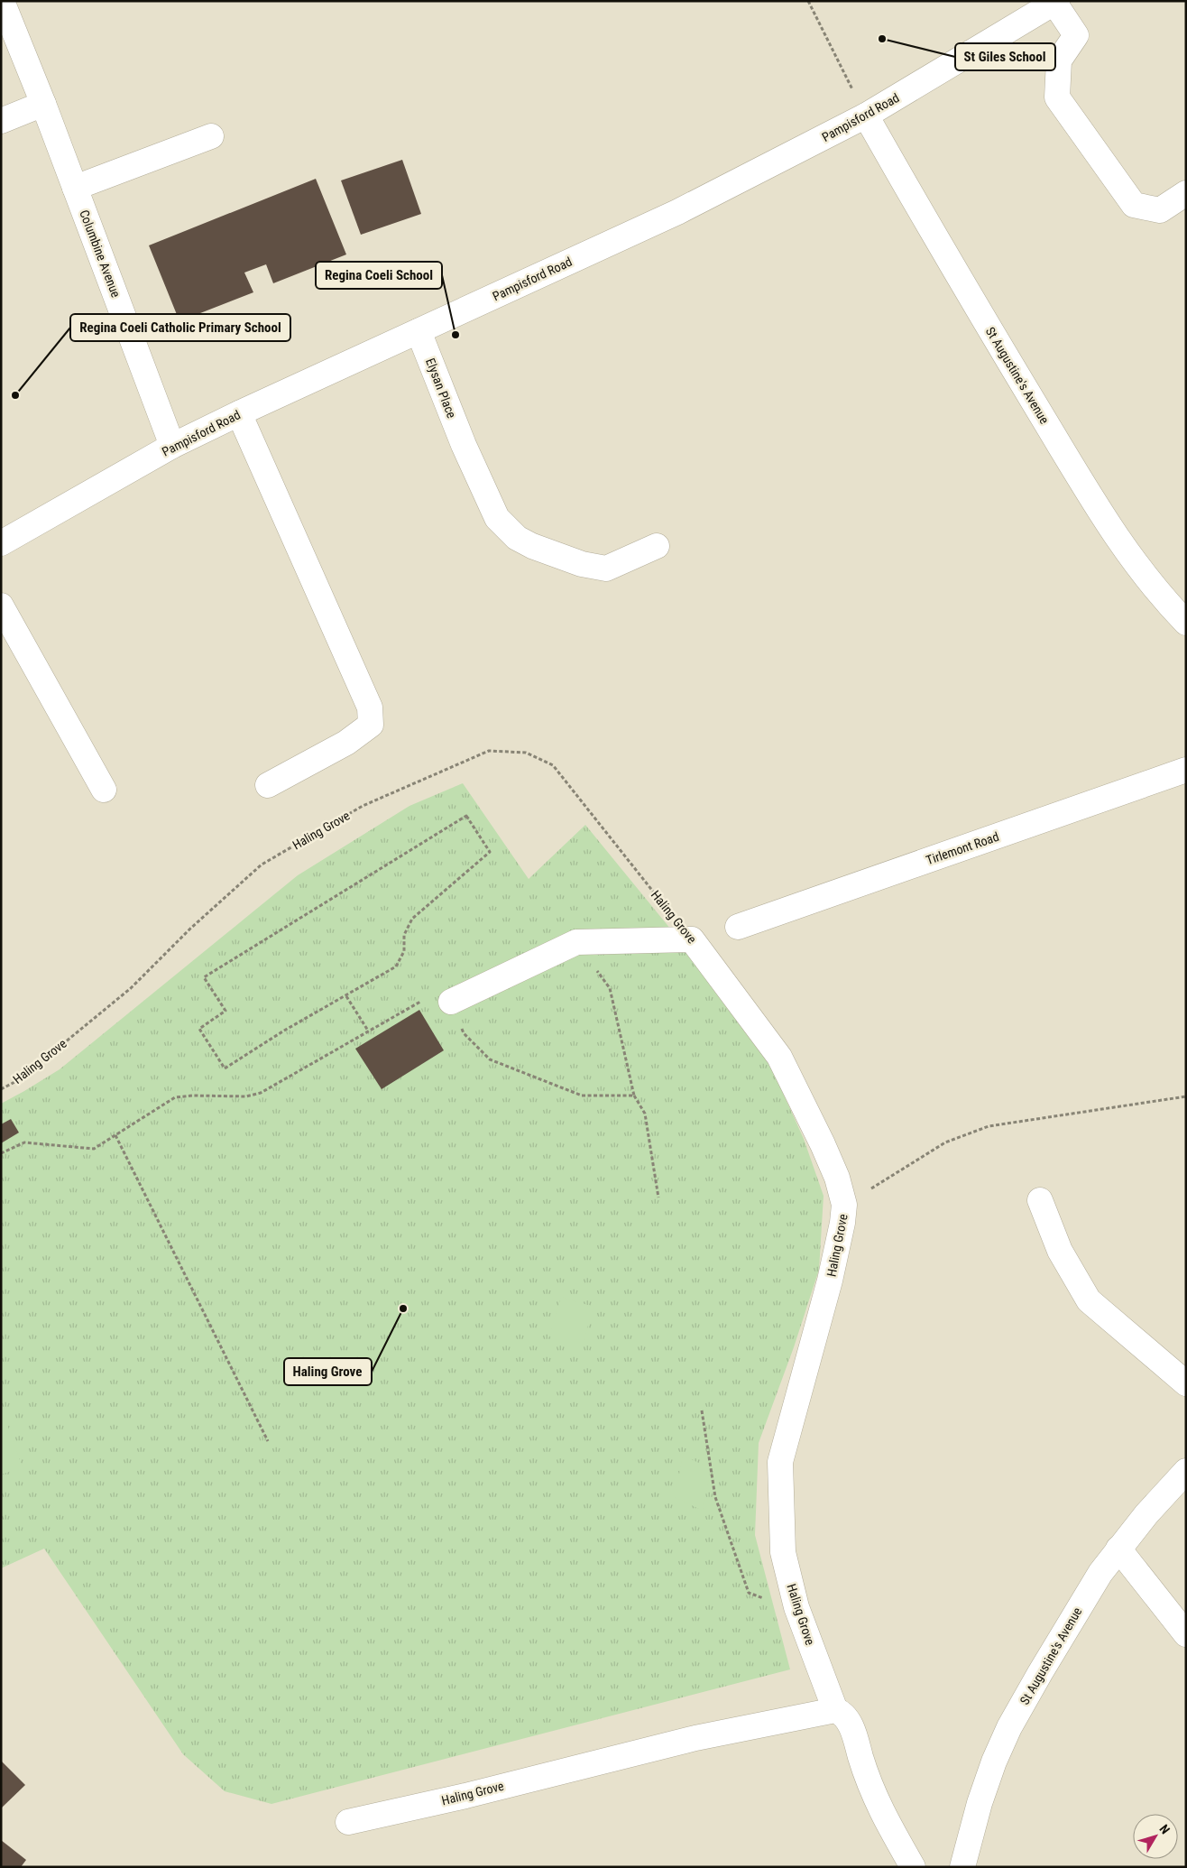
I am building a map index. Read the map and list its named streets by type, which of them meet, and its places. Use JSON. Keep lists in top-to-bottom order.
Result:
{
  "streets": {
    "street": [
      "Pampisford Road",
      "Columbine Avenue",
      "St Augustine's Avenue",
      "Elysan Place",
      "Haling Grove",
      "Tirlemont Road"
    ]
  },
  "crossings": [
    ["Pampisford Road", "Columbine Avenue"],
    ["Pampisford Road", "St Augustine's Avenue"],
    ["Pampisford Road", "Elysan Place"]
  ],
  "places": [
    "St Giles School",
    "Regina Coeli School",
    "Regina Coeli Catholic Primary School",
    "Haling Grove"
  ],
  "north": "top right"
}
